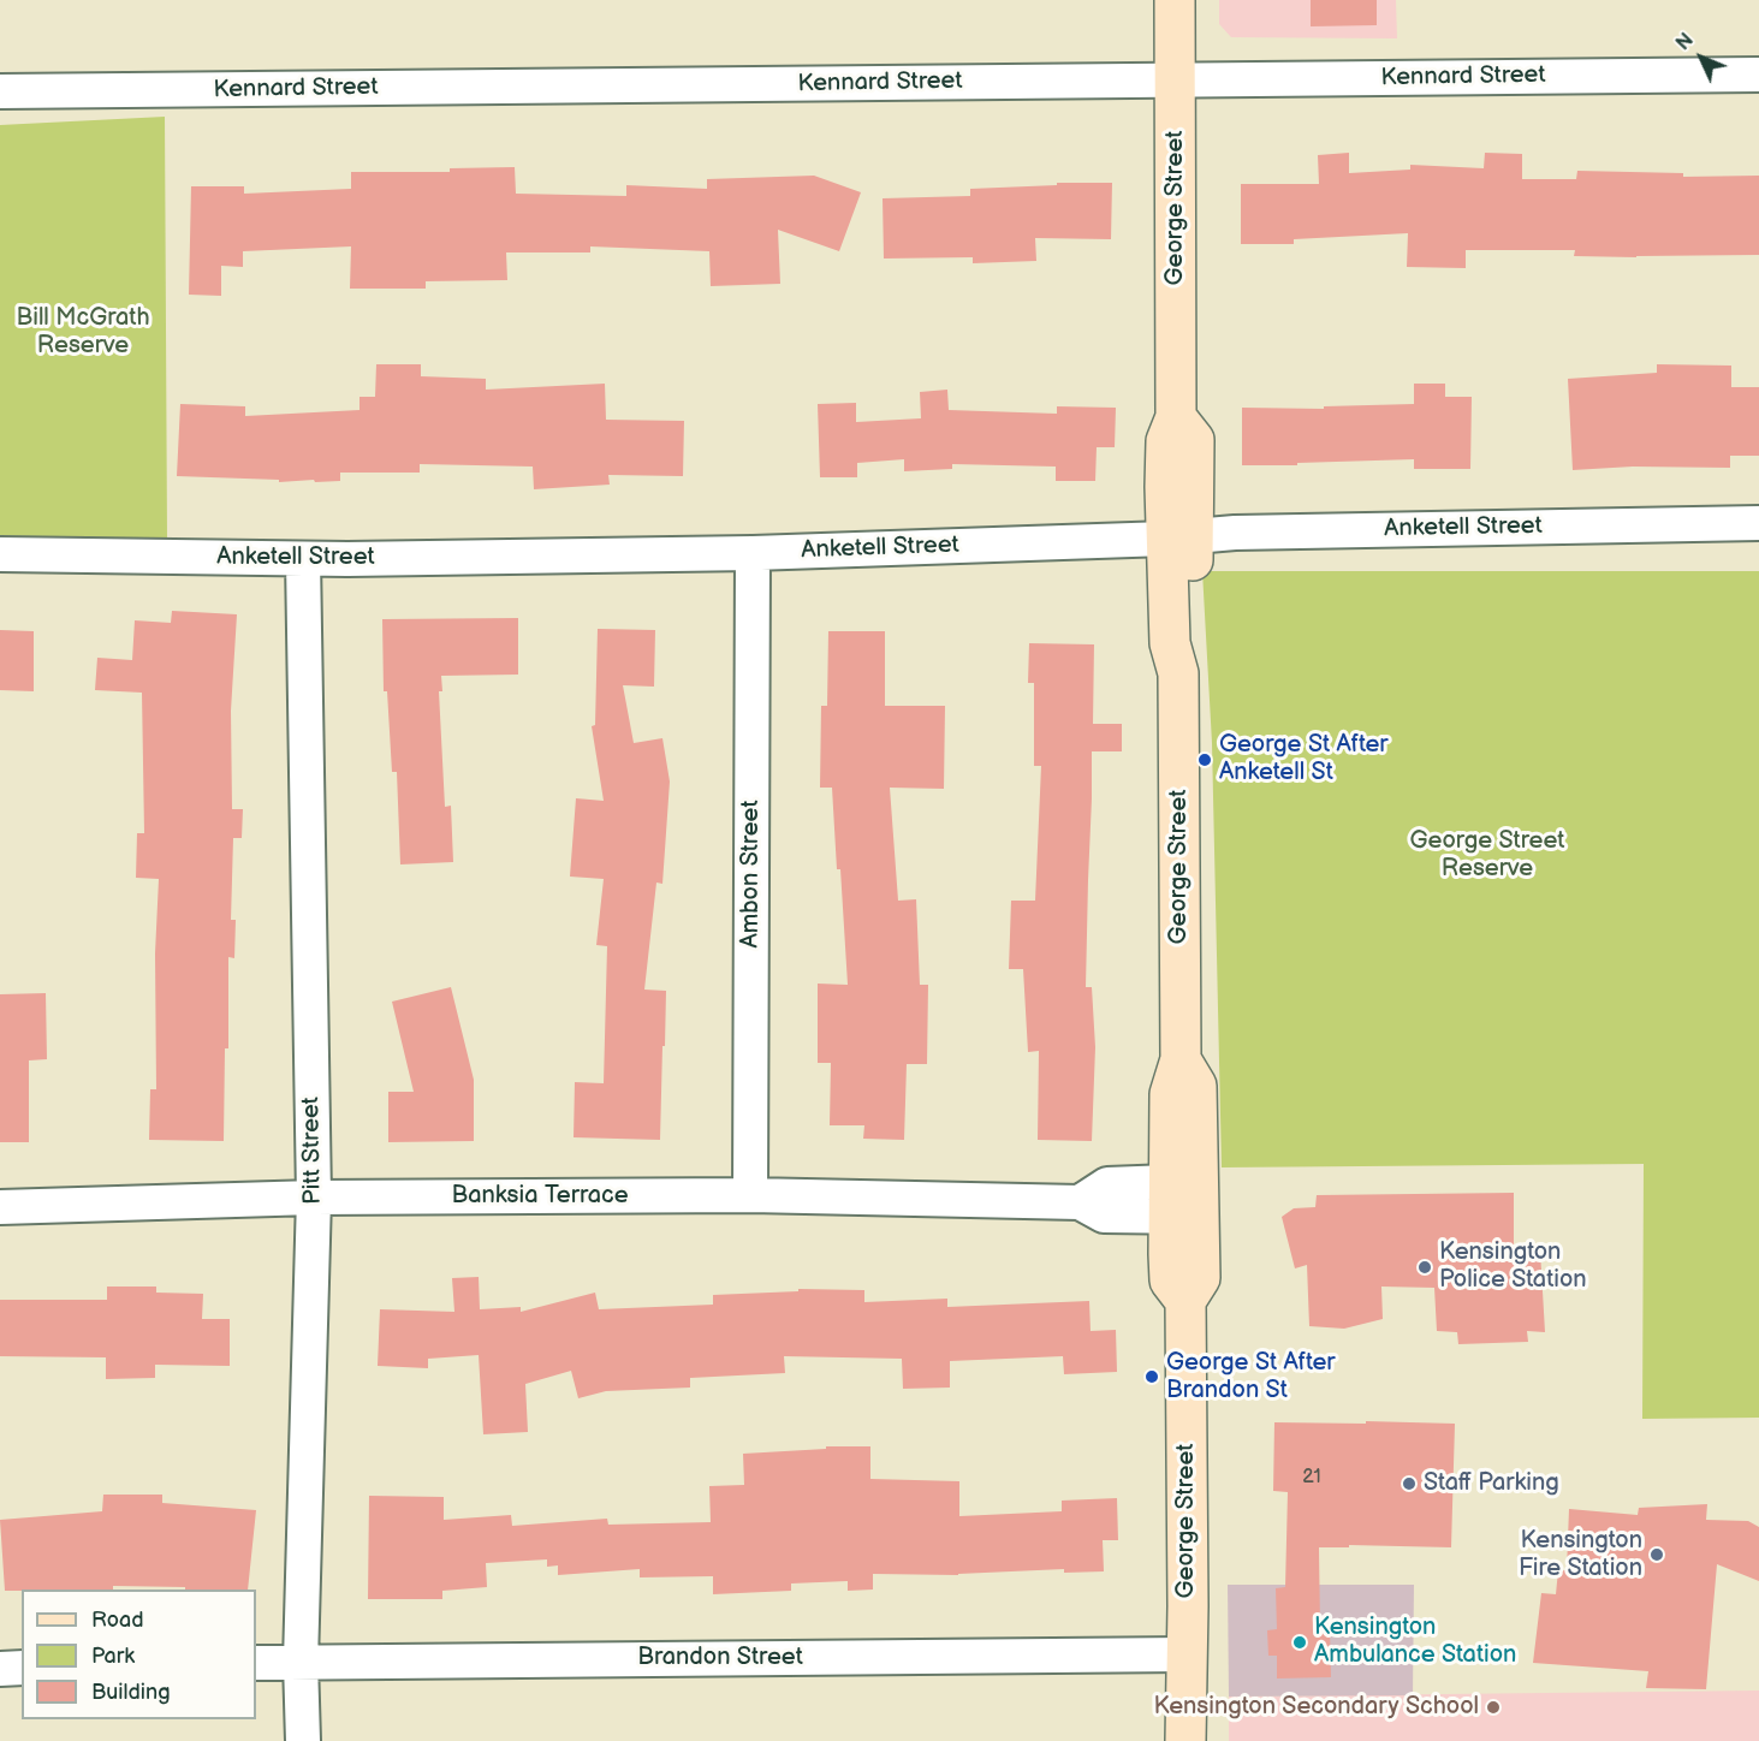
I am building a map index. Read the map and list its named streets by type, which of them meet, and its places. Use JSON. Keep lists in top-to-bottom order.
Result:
{
  "streets": {
    "main road": ["George Street"],
    "street": [
      "Kennard Street",
      "Anketell Street",
      "Ambon Street",
      "Pitt Street",
      "Banksia Terrace",
      "Brandon Street"
    ]
  },
  "crossings": [
    ["Kennard Street", "George Street"],
    ["George Street", "Anketell Street"],
    ["George Street", "Banksia Terrace"],
    ["George Street", "Brandon Street"],
    ["Anketell Street", "Ambon Street"],
    ["Anketell Street", "Pitt Street"],
    ["Ambon Street", "Banksia Terrace"],
    ["Pitt Street", "Banksia Terrace"],
    ["Pitt Street", "Brandon Street"]
  ],
  "parks": ["Bill McGrath Reserve", "George Street Reserve"],
  "places": [
    "George St After Anketell St",
    "Kensington Police Station",
    "George St After Brandon St",
    "Staff Parking",
    "Kensington Fire Station",
    "Kensington Ambulance Station",
    "Kensington Secondary School"
  ],
  "house_numbers": ["21"],
  "legend": ["Road", "Park", "Building"],
  "north": "top left"
}
